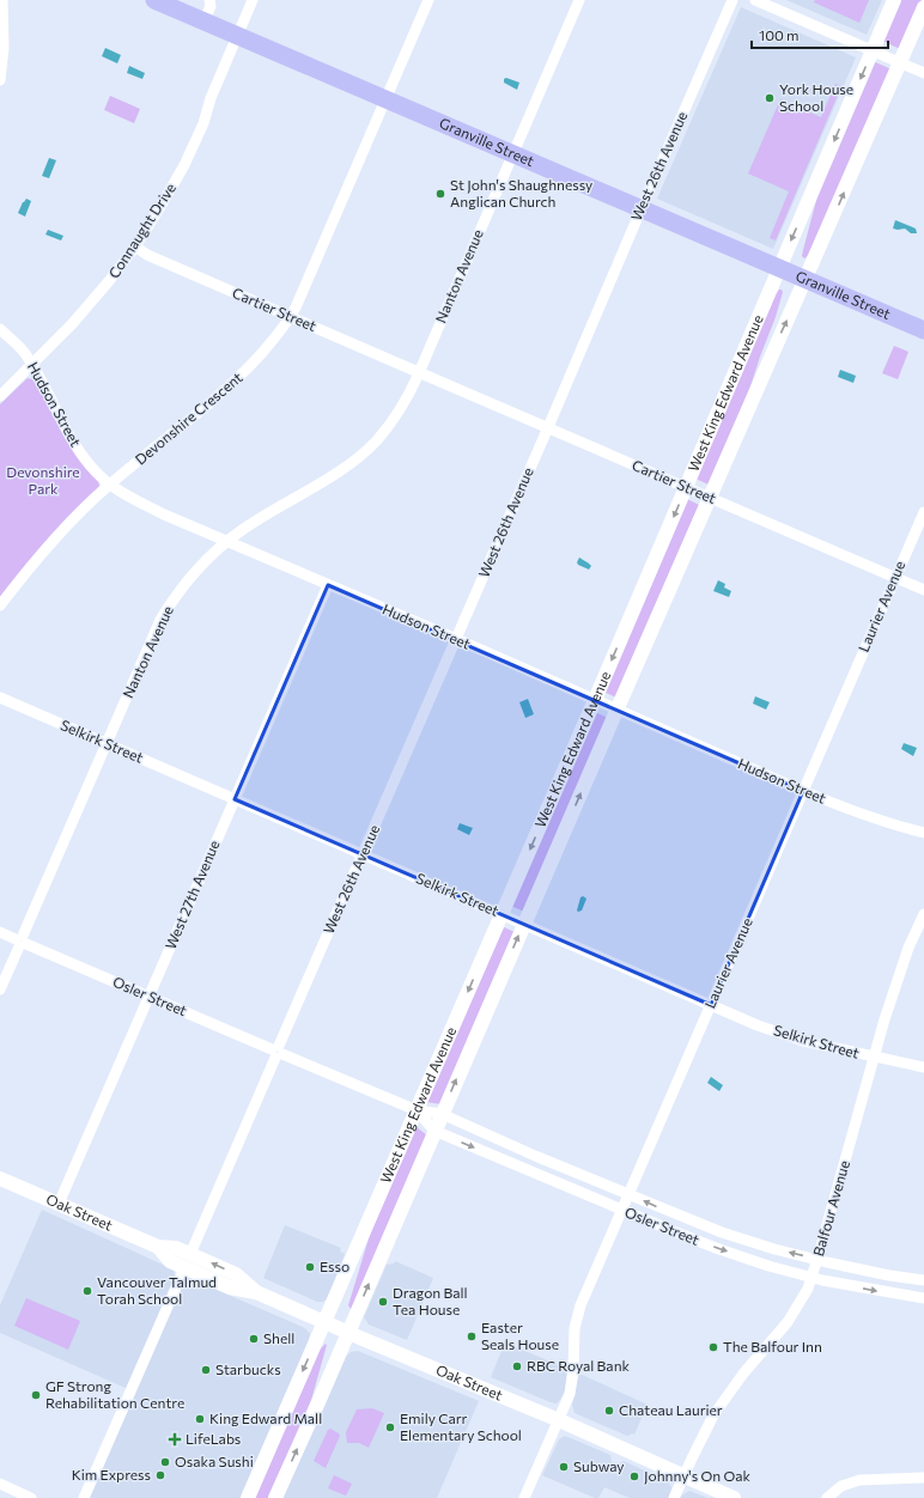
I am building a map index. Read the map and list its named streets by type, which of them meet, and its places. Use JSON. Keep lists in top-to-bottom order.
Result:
{
  "streets": {
    "highway": ["Granville Street"],
    "main road": ["West King Edward Avenue", "Oak Street"],
    "street": [
      "West 26th Avenue",
      "Connaught Drive",
      "Nanton Avenue",
      "Cartier Street",
      "Hudson Street",
      "Devonshire Crescent",
      "Laurier Avenue",
      "Selkirk Street",
      "West 27th Avenue",
      "Osler Street",
      "Balfour Avenue"
    ]
  },
  "crossings": [
    ["Granville Street", "West 26th Avenue"],
    ["Granville Street", "Connaught Drive"],
    ["Granville Street", "Nanton Avenue"],
    ["Granville Street", "West King Edward Avenue"],
    ["Granville Street", "Devonshire Crescent"],
    ["West 26th Avenue", "Cartier Street"],
    ["West 26th Avenue", "Hudson Street"],
    ["West 26th Avenue", "Selkirk Street"],
    ["West 26th Avenue", "Osler Street"],
    ["West 26th Avenue", "Oak Street"],
    ["Connaught Drive", "Cartier Street"],
    ["Connaught Drive", "Hudson Street"],
    ["Nanton Avenue", "Cartier Street"],
    ["Nanton Avenue", "Hudson Street"],
    ["Nanton Avenue", "Selkirk Street"],
    ["Nanton Avenue", "Osler Street"],
    ["Cartier Street", "West King Edward Avenue"],
    ["Cartier Street", "Devonshire Crescent"],
    ["Cartier Street", "Laurier Avenue"],
    ["West King Edward Avenue", "Hudson Street"],
    ["West King Edward Avenue", "Selkirk Street"],
    ["West King Edward Avenue", "Osler Street"],
    ["West King Edward Avenue", "Oak Street"],
    ["Hudson Street", "Devonshire Crescent"],
    ["Hudson Street", "Laurier Avenue"],
    ["Hudson Street", "West 27th Avenue"],
    ["Laurier Avenue", "Selkirk Street"],
    ["Laurier Avenue", "Osler Street"],
    ["Laurier Avenue", "Oak Street"],
    ["Selkirk Street", "West 27th Avenue"],
    ["Selkirk Street", "Balfour Avenue"],
    ["West 27th Avenue", "Osler Street"],
    ["West 27th Avenue", "Oak Street"],
    ["Osler Street", "Balfour Avenue"],
    ["Balfour Avenue", "Oak Street"]
  ],
  "parks": ["Devonshire Park"],
  "places": {
    "other": [
      "York House School",
      "St John's Shaughnessy Anglican Church",
      "Esso",
      "Vancouver Talmud Torah School",
      "Dragon Ball Tea House",
      "Easter Seals House",
      "Shell",
      "The Balfour Inn",
      "RBC Royal Bank",
      "Starbucks",
      "GF Strong Rehabilitation Centre",
      "Chateau Laurier",
      "King Edward Mall",
      "Emily Carr Elementary School",
      "Osaka Sushi",
      "Subway",
      "Kim Express",
      "Johnny's On Oak"
    ],
    "health": ["LifeLabs"]
  },
  "scale_bar": "100 m"
}
